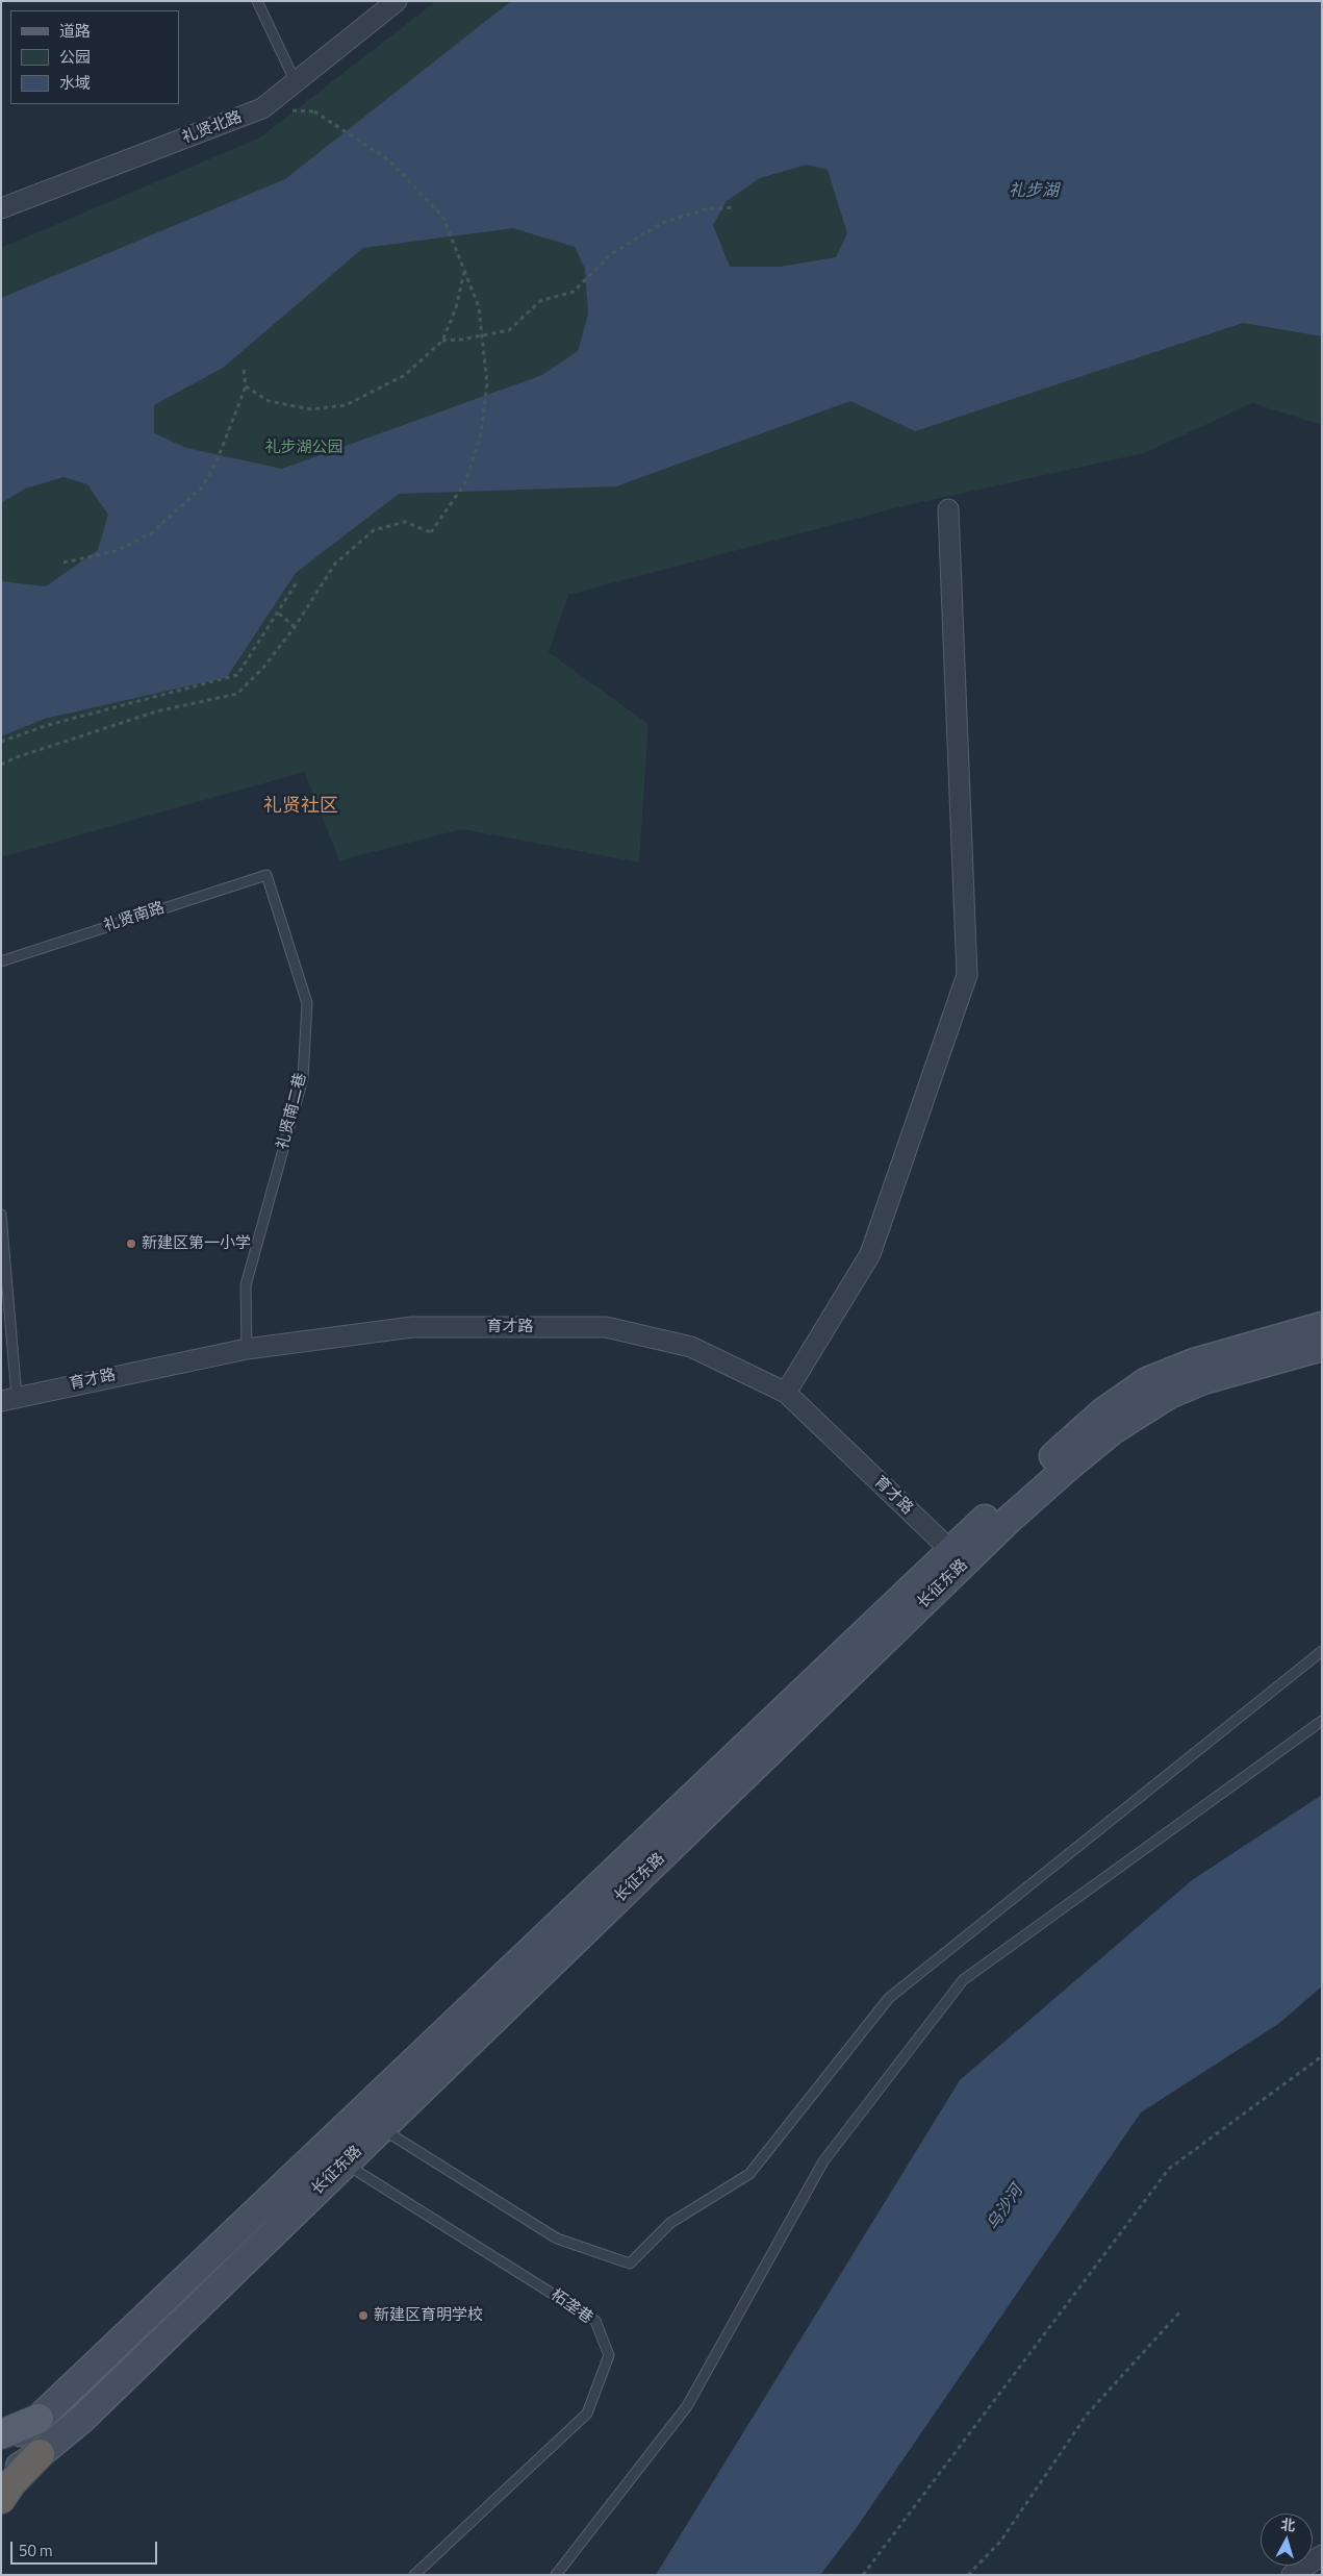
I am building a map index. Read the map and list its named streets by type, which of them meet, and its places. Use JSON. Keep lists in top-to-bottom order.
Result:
{
  "streets": {
    "main road": ["长征东路"],
    "street": ["礼贤北路", "育才路"],
    "lane": ["礼贤南路", "礼贤南二巷", "柘垄巷"]
  },
  "crossings": [
    ["礼贤南路", "礼贤南二巷"],
    ["礼贤南二巷", "育才路"],
    ["育才路", "长征东路"],
    ["长征东路", "柘垄巷"]
  ],
  "districts": ["礼贤社区"],
  "water": ["礼步湖", "乌沙河"],
  "parks": ["礼步湖公园"],
  "places": ["新建区第一小学", "新建区育明学校"],
  "legend": ["道路", "公园", "水域"],
  "scale_bar": "50 m",
  "north": "top"
}
